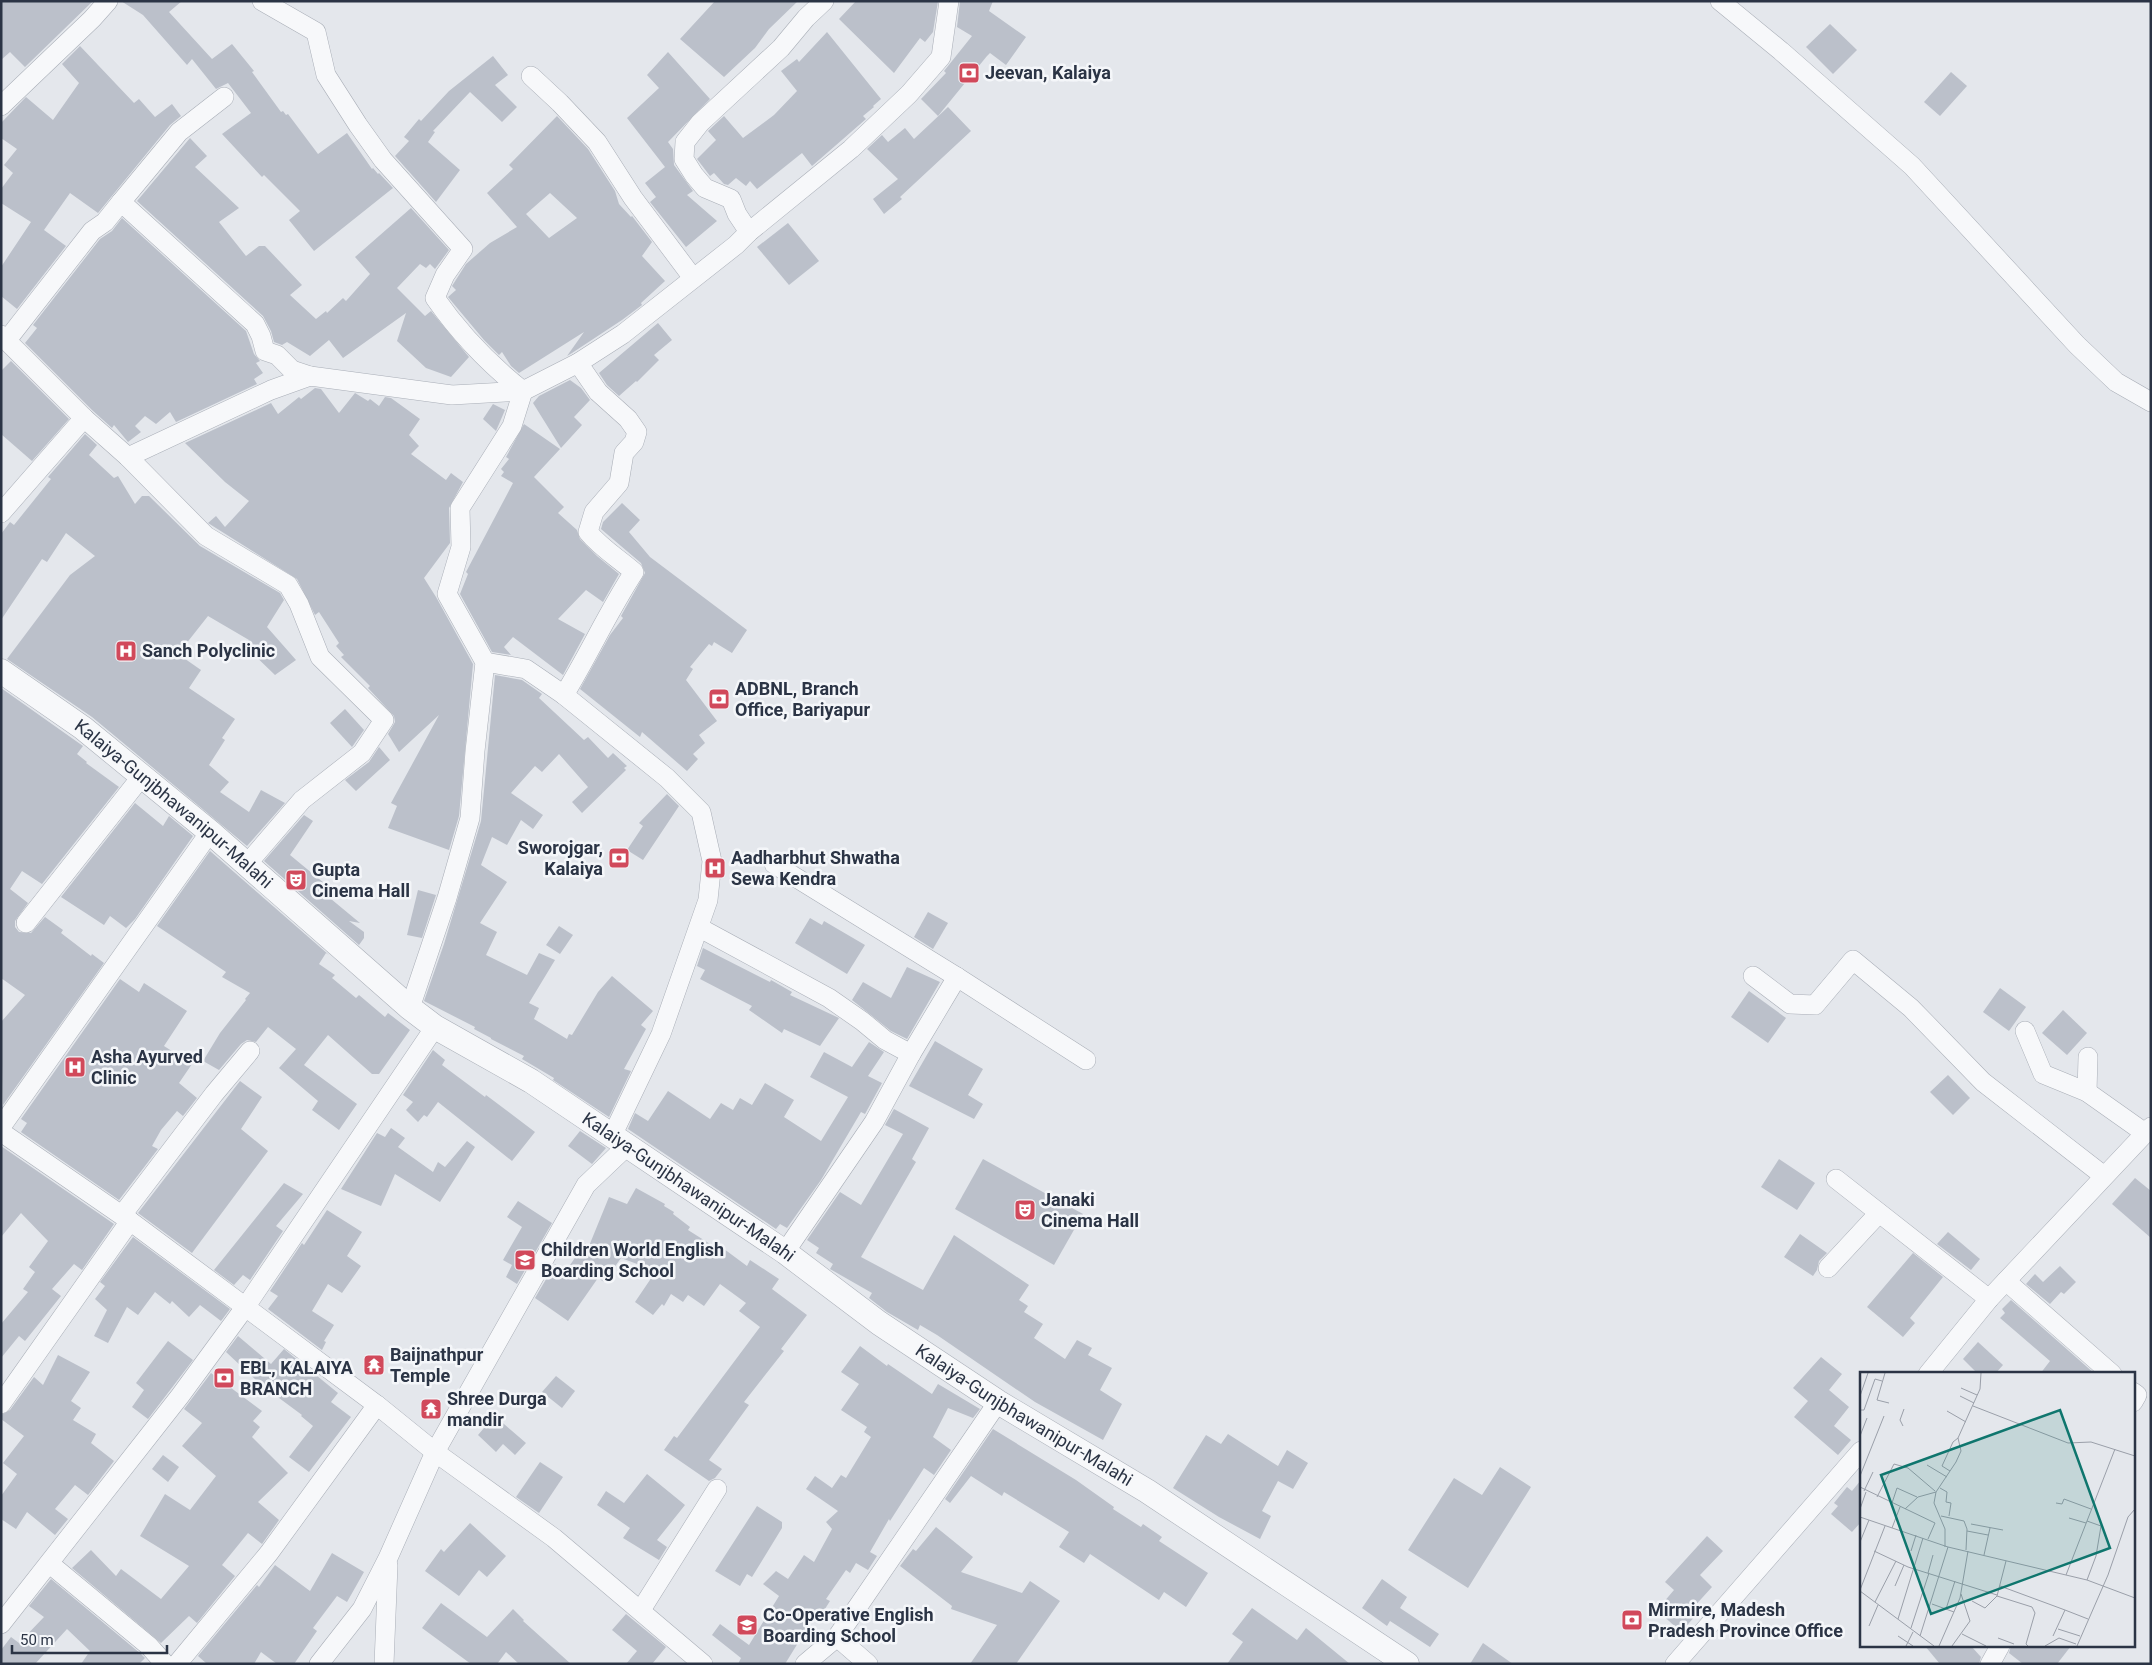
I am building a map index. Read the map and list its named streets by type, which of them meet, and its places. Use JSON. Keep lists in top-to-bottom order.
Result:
{
  "streets": {
    "street": ["Kalaiya-Gunjbhawanipur-Malahi"]
  },
  "places": {
    "bank": [
      "Jeevan, Kalaiya",
      "ADBNL, Branch Office, Bariyapur",
      "Sworojgar, Kalaiya",
      "EBL, KALAIYA BRANCH",
      "Mirmire, Madesh Pradesh Province Office"
    ],
    "hospital": ["Sanch Polyclinic", "Aadharbhut Shwatha Sewa Kendra", "Asha Ayurved Clinic"],
    "theatre": ["Gupta Cinema Hall", "Janaki Cinema Hall"],
    "school or university": ["Children World English Boarding School", "Co-Operative English Boarding School"],
    "temple": ["Baijnathpur Temple", "Shree Durga mandir"]
  },
  "scale_bar": "50 m"
}
